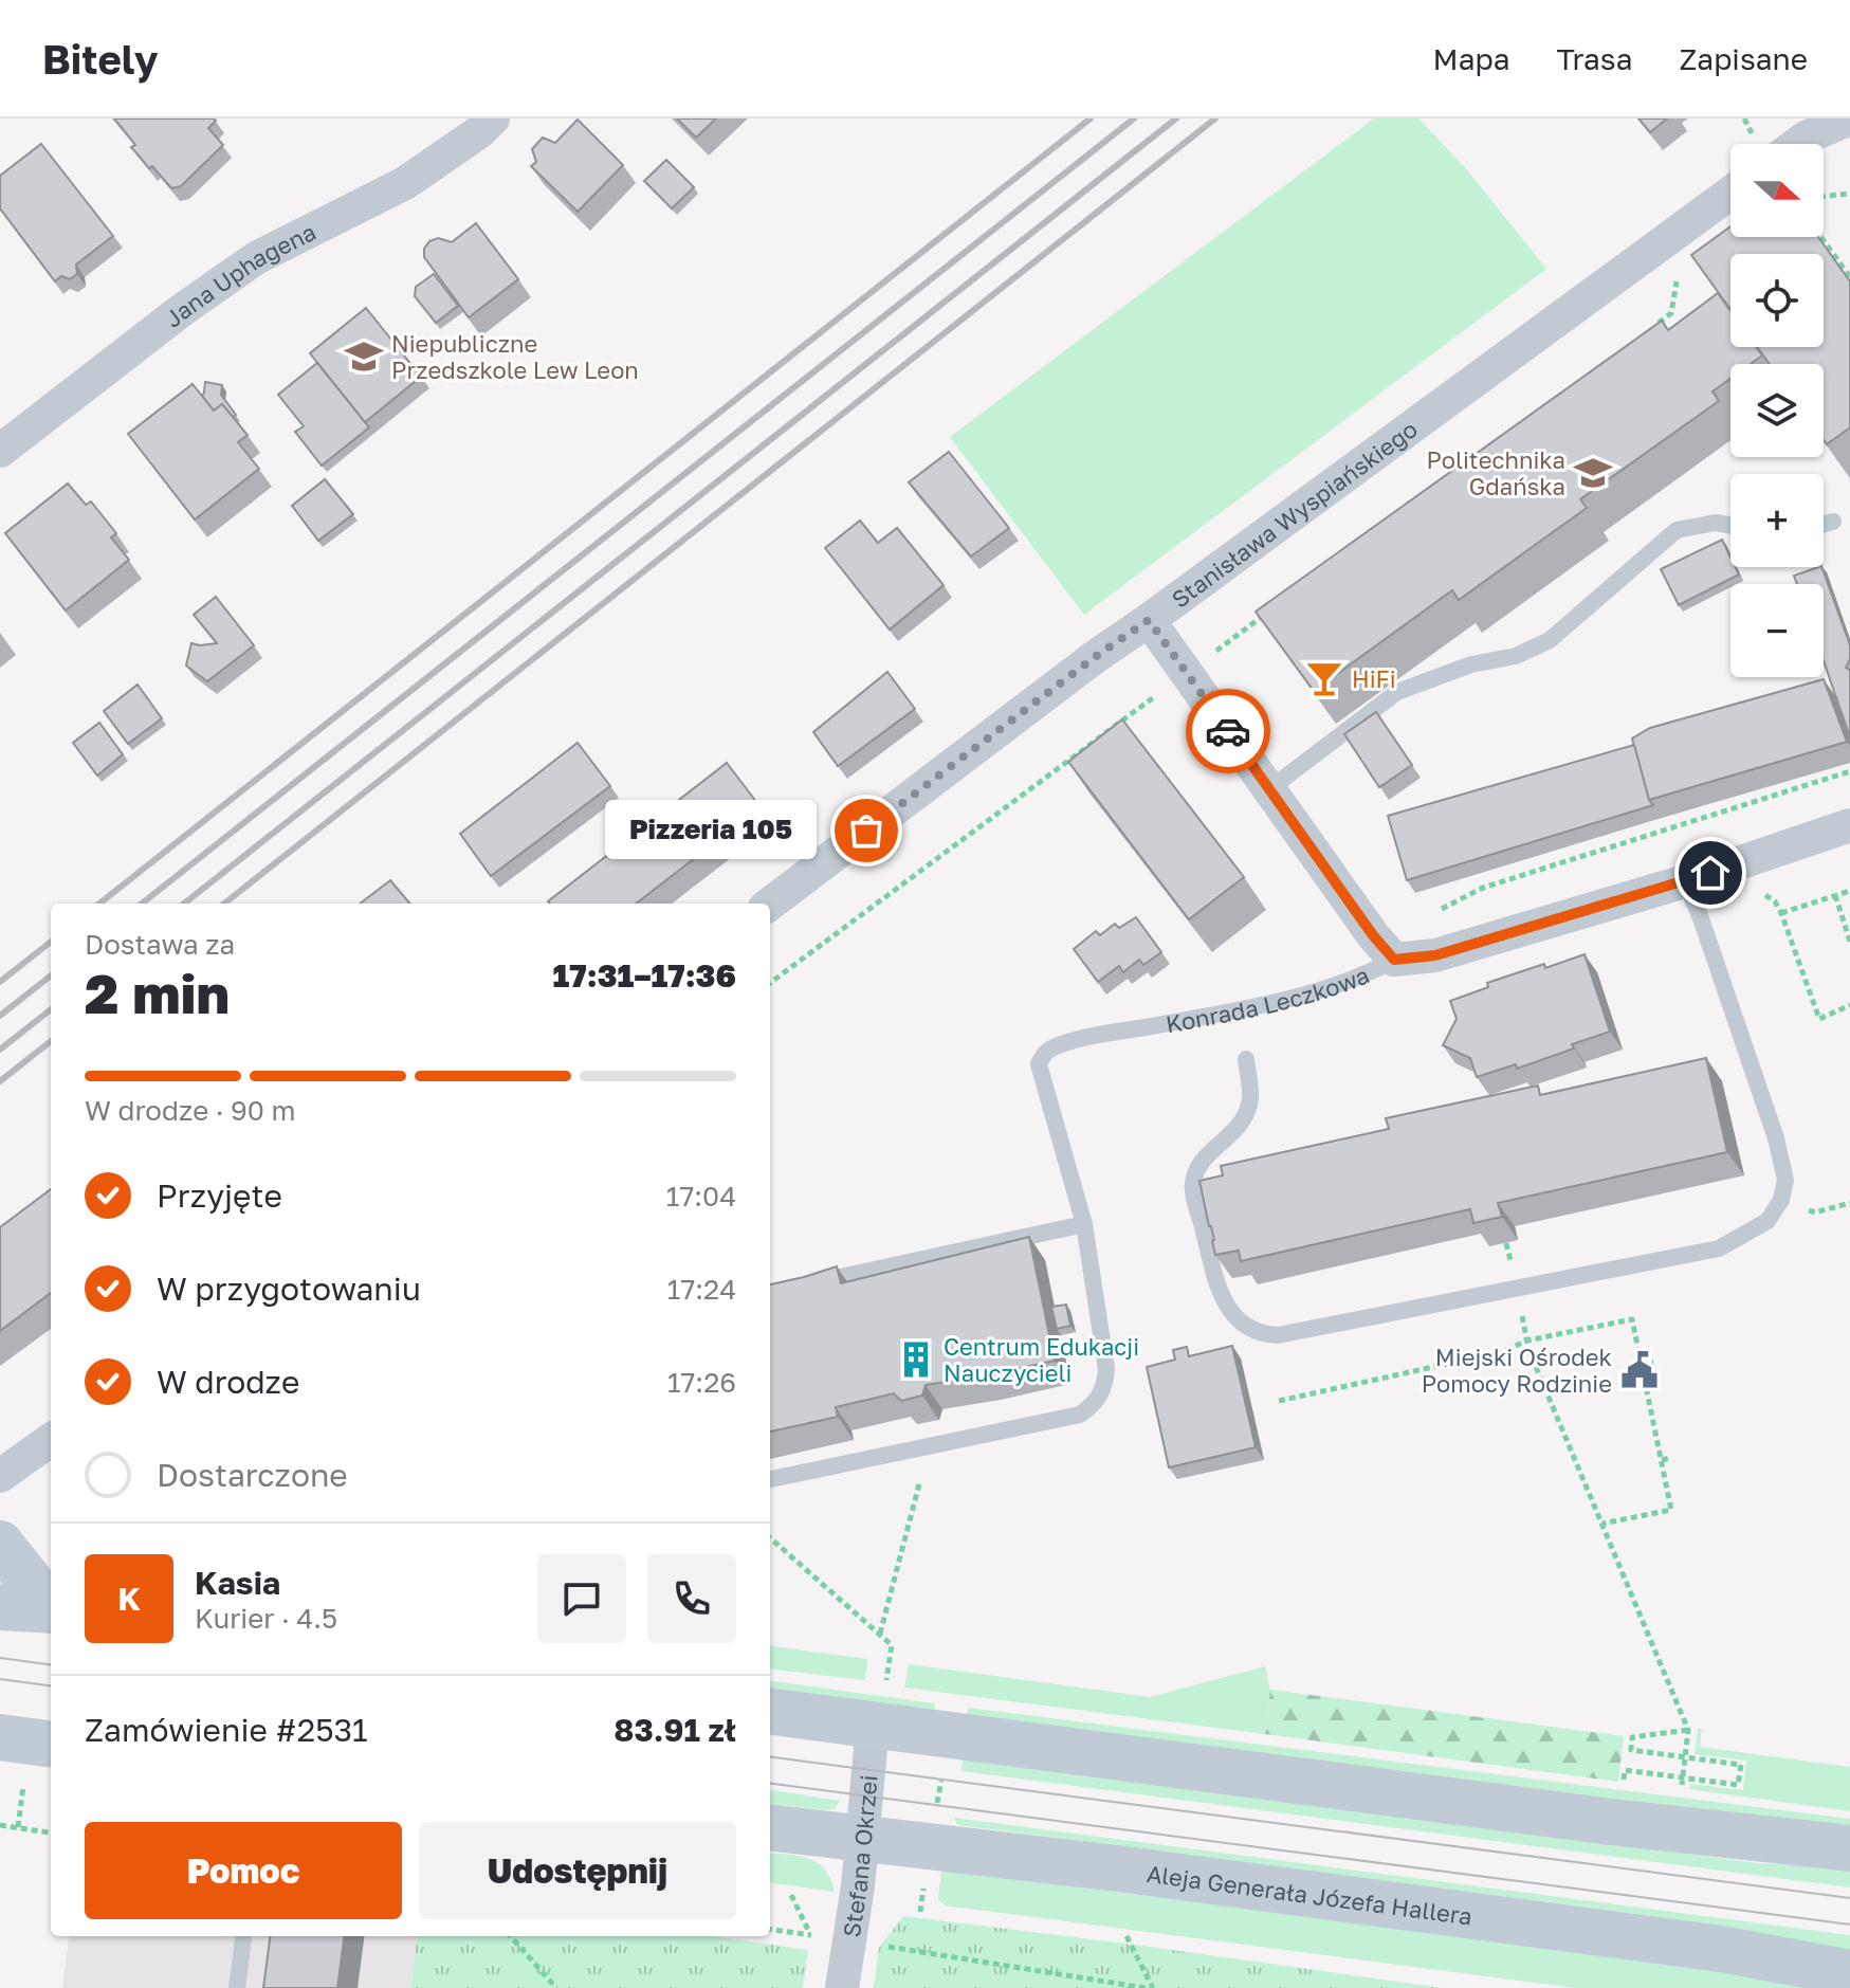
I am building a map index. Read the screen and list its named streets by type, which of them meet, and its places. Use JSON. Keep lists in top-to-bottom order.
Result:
{
  "streets": {
    "main road": ["Aleja Generała Józefa Hallera"],
    "street": [
      "Jana Uphagena",
      "Stanisława Wyspiańskiego",
      "Konrada Leczkowa",
      "Stefana Okrzei"
    ]
  },
  "crossings": [
    ["Stefana Okrzei", "Aleja Generała Józefa Hallera"]
  ],
  "places": {
    "school or university": ["Niepubliczne Przedszkole Lew Leon", "Politechnika Gdańska"],
    "bar": ["HiFi"],
    "other": ["Pizzeria 105"],
    "building": ["Centrum Edukacji Nauczycieli"],
    "public building": ["Miejski Ośrodek Pomocy Rodzinie"]
  },
  "north": "right",
  "page": {
    "header": "Bitely",
    "nav": ["Mapa", "Trasa", "Zapisane"],
    "map_buttons": ["+", "−"],
    "bubble": "Pizzeria 105",
    "heading": ["2 min", "Dostawa za", "17:31–17:36"],
    "panel": [
      "Kasia",
      "Kurier · 4.5",
      "Zamówienie #2531",
      "83.91 zł"
    ],
    "bar": "W drodze · 90 m",
    "list": [
      ["Przyjęte", "17:04"],
      ["W przygotowaniu", "17:24"],
      ["W drodze", "17:26"],
      "Dostarczone"
    ],
    "round": "K",
    "buttons": ["Pomoc", "Udostępnij"]
  }
}
